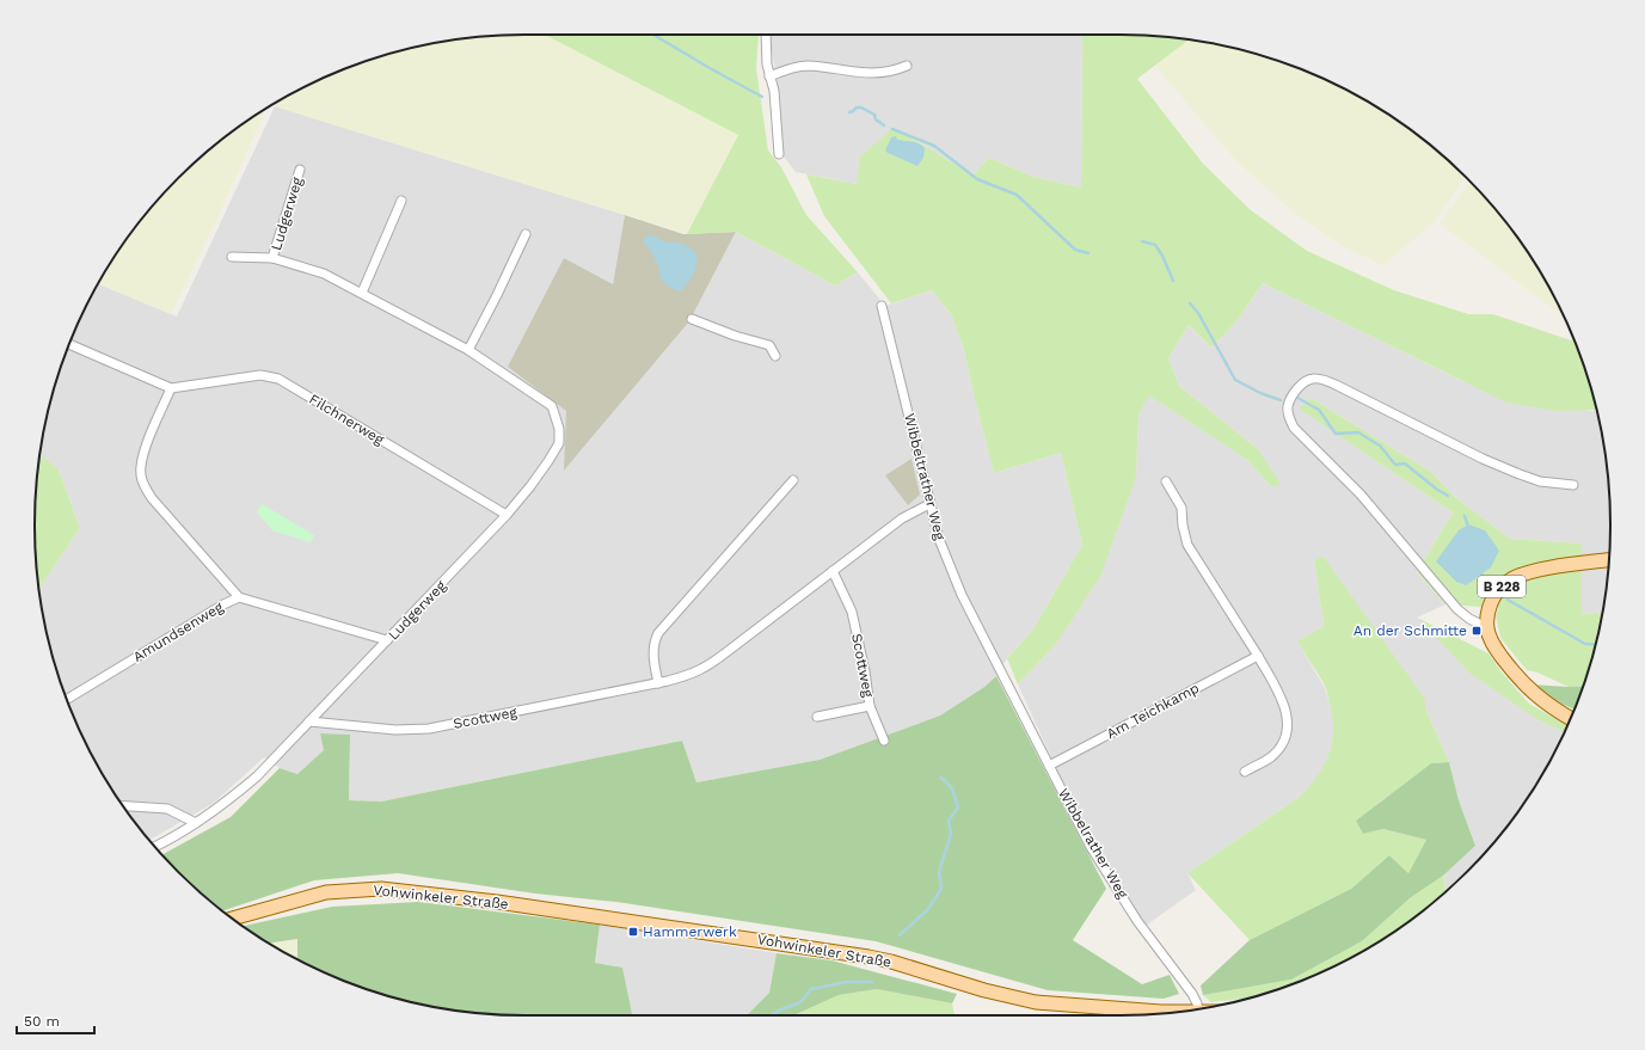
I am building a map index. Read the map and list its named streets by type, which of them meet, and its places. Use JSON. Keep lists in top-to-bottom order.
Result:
{
  "streets": {
    "main road": ["B 228", "Vohwinkeler Straße"],
    "street": [
      "Ludgerweg",
      "Filchnerweg",
      "Wibbeltrather Weg",
      "Amundsenweg",
      "Scottweg",
      "Am Teichkamp",
      "Wibbelrather Weg"
    ]
  },
  "crossings": [
    ["Ludgerweg", "Filchnerweg"],
    ["Ludgerweg", "Amundsenweg"],
    ["Ludgerweg", "Scottweg"],
    ["Wibbeltrather Weg", "Scottweg"],
    ["Wibbeltrather Weg", "Wibbelrather Weg"],
    ["Am Teichkamp", "Wibbelrather Weg"]
  ],
  "places": {
    "transit": ["An der Schmitte", "Hammerwerk"]
  },
  "scale_bar": "50 m"
}
